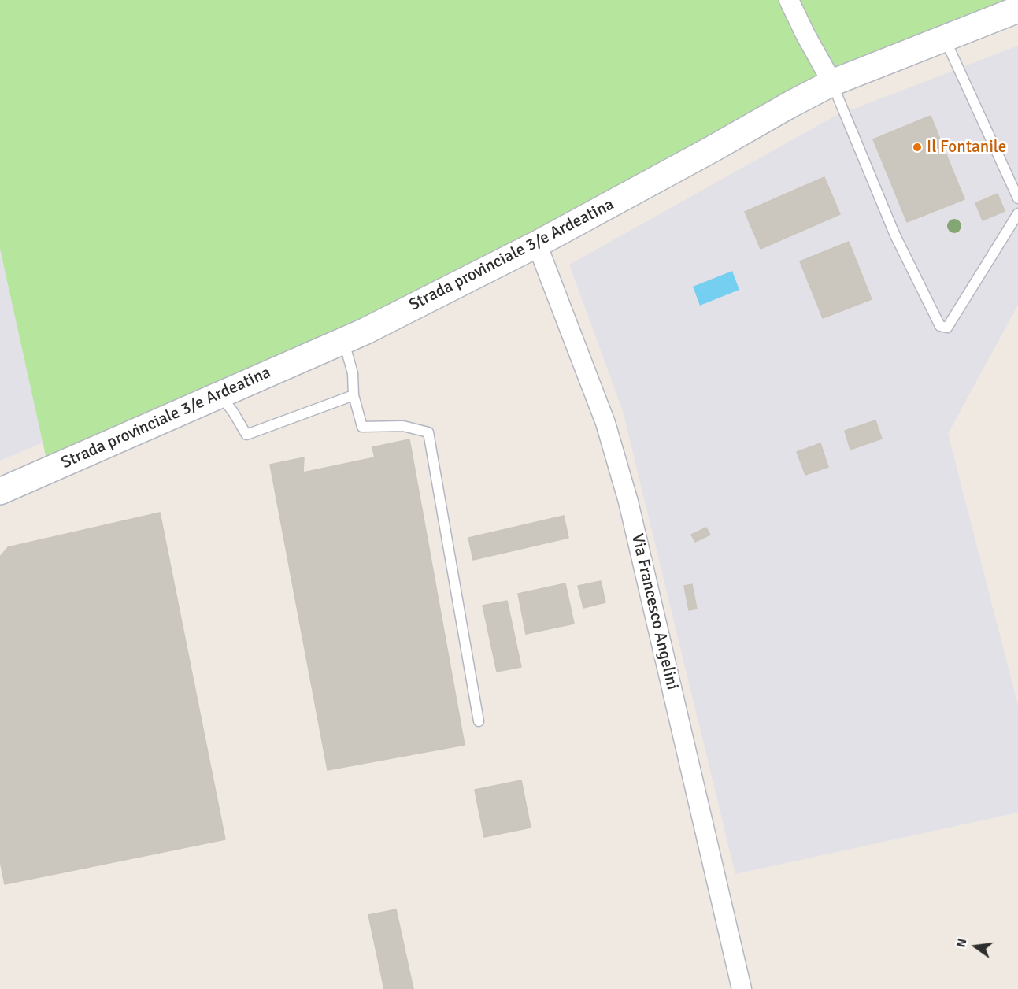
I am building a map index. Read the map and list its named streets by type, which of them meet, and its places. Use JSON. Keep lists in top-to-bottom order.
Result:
{
  "streets": {
    "main road": ["Strada provinciale 3/e Ardeatina"],
    "street": ["Via Francesco Angelini"]
  },
  "crossings": [
    ["Strada provinciale 3/e Ardeatina", "Via Francesco Angelini"]
  ],
  "places": ["Il Fontanile"],
  "north": "left"
}
